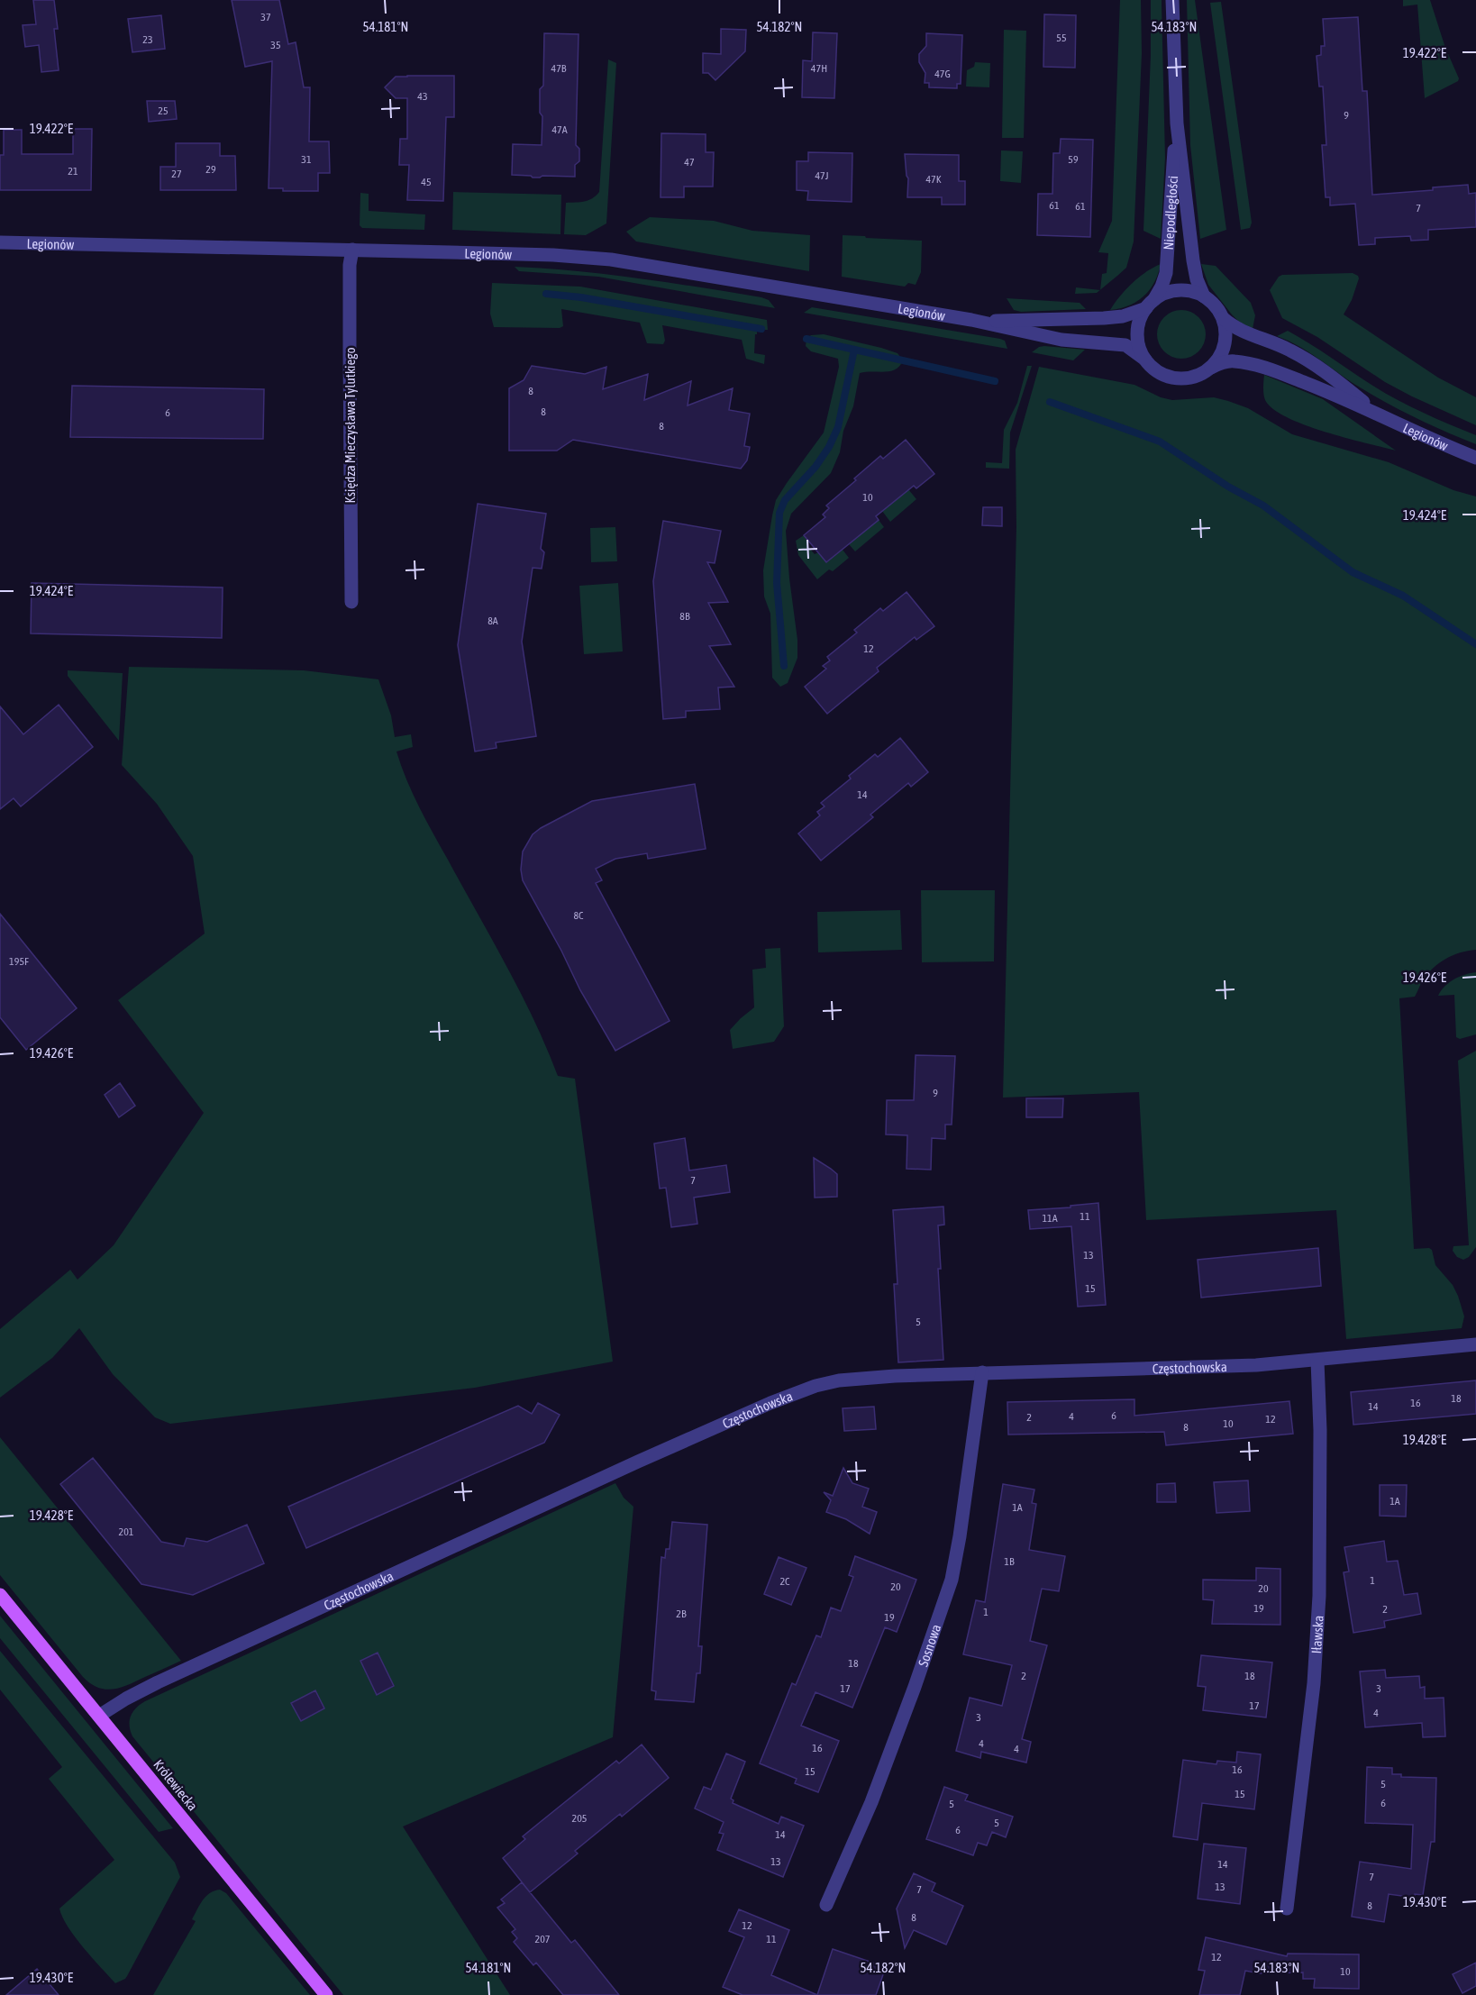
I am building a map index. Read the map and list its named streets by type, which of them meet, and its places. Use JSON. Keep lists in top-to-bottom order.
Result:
{
  "streets": {
    "main road": ["Królewiecka"],
    "street": [
      "Niepodległości",
      "Legionów",
      "Księdza Mieczysława Tylutkiego",
      "Częstochowska",
      "Iławska",
      "Sosnowa"
    ]
  },
  "crossings": [
    ["Niepodległości", "Legionów"],
    ["Legionów", "Księdza Mieczysława Tylutkiego"],
    ["Częstochowska", "Iławska"],
    ["Częstochowska", "Sosnowa"],
    ["Częstochowska", "Królewiecka"]
  ],
  "house_numbers": [
    "37",
    "55",
    "23",
    "35",
    "47B",
    "47H",
    "47G",
    "43",
    "25",
    "9",
    "47A",
    "31",
    "59",
    "47",
    "29",
    "21",
    "27",
    "47J",
    "47K",
    "45",
    "61",
    "61",
    "7",
    "8",
    "8",
    "6",
    "8",
    "10",
    "8B",
    "8A",
    "12",
    "14",
    "8C",
    "195F",
    "9",
    "7",
    "11",
    "11A",
    "13",
    "15",
    "5",
    "18",
    "16",
    "14",
    "6",
    "4",
    "2",
    "12",
    "10",
    "8",
    "1A",
    "1A",
    "201",
    "1B",
    "1",
    "2C",
    "20",
    "20",
    "19",
    "2",
    "1",
    "2B",
    "19",
    "18",
    "2",
    "18",
    "17",
    "3",
    "17",
    "4",
    "3",
    "4",
    "16",
    "4",
    "16",
    "15",
    "5",
    "15",
    "6",
    "5",
    "205",
    "5",
    "6",
    "14",
    "13",
    "14",
    "7",
    "13",
    "7",
    "8",
    "8",
    "12",
    "207",
    "11",
    "12",
    "10"
  ],
  "coordinates": [
    "54.181°N",
    "54.182°N",
    "54.183°N",
    "19.422°E",
    "19.424°E",
    "19.426°E",
    "19.428°E",
    "19.430°E"
  ]
}
